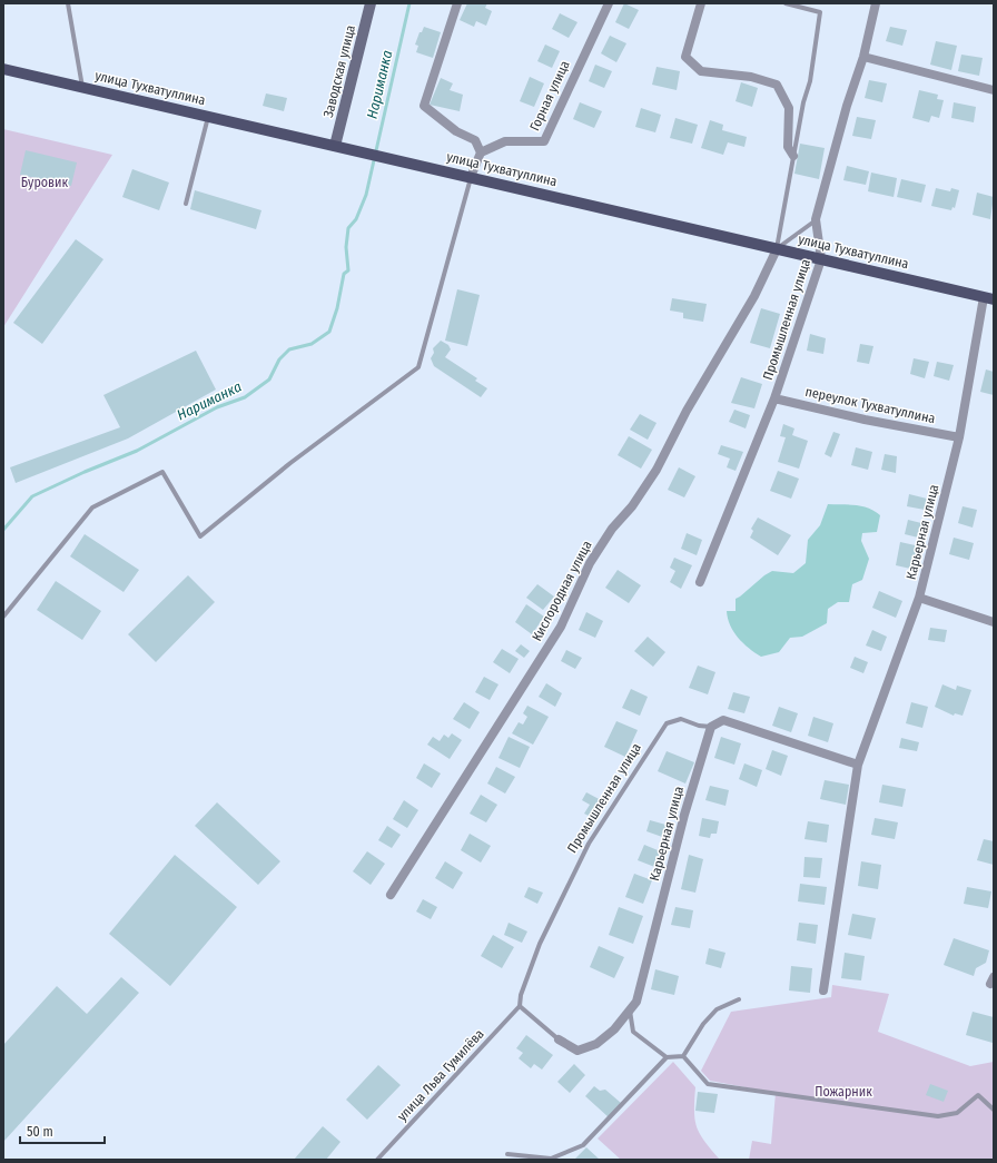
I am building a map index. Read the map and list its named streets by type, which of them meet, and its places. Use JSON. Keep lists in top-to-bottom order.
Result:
{
  "streets": {
    "main road": ["улица Тухватуллина"],
    "street": [
      "Заводская улица",
      "Горная улица",
      "Промышленная улица",
      "переулок Тухватуллина",
      "Карьерная улица",
      "Кислородная улица"
    ],
    "lane": ["улица Льва Гумилёва"]
  },
  "crossings": [
    ["Заводская улица", "улица Тухватуллина"],
    ["улица Тухватуллина", "Промышленная улица"],
    ["улица Тухватуллина", "Карьерная улица"],
    ["улица Тухватуллина", "Кислородная улица"],
    ["Промышленная улица", "переулок Тухватуллина"],
    ["Промышленная улица", "Карьерная улица"],
    ["Промышленная улица", "улица Льва Гумилёва"],
    ["переулок Тухватуллина", "Карьерная улица"]
  ],
  "water": ["Нариманка"],
  "parks": ["Буровик", "Пожарник"],
  "scale_bar": "50 m"
}
